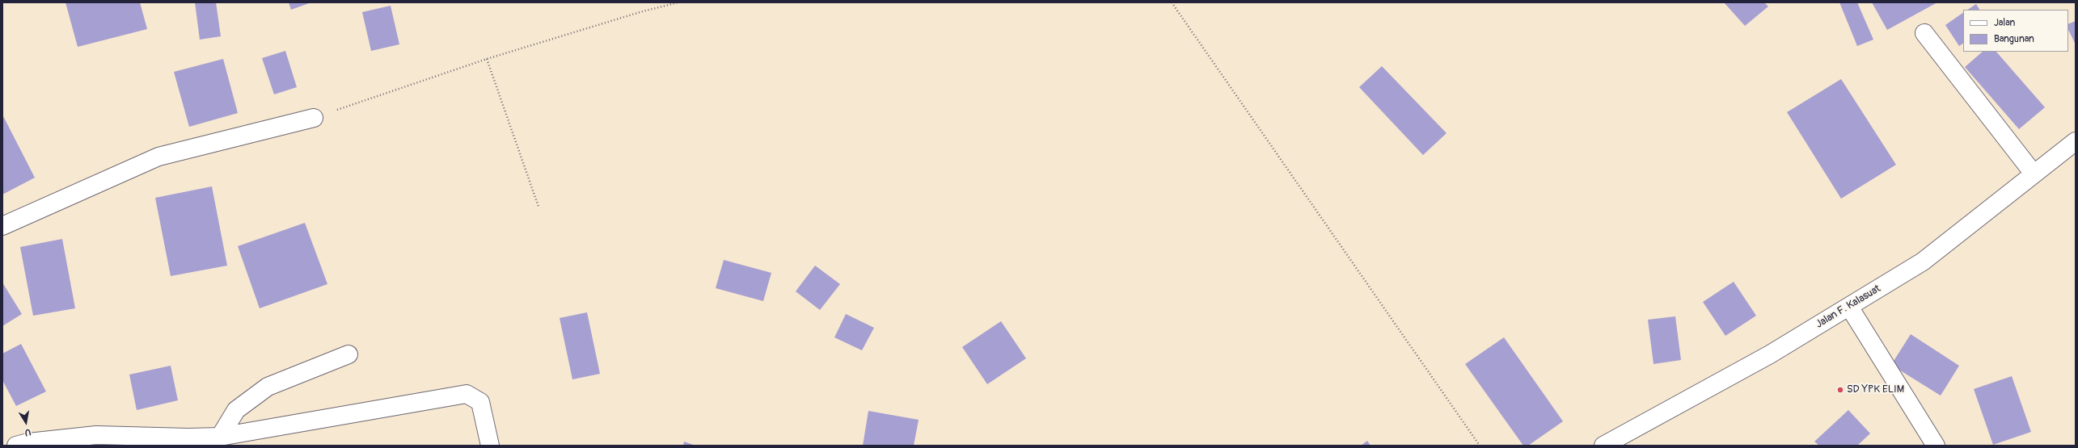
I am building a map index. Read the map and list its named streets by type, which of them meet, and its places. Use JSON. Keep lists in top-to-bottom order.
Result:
{
  "streets": {
    "street": ["Jalan F. Kalasuat"]
  },
  "places": ["SD YPK ELIM"],
  "legend": ["Jalan", "Bangunan"],
  "north": "bottom"
}
